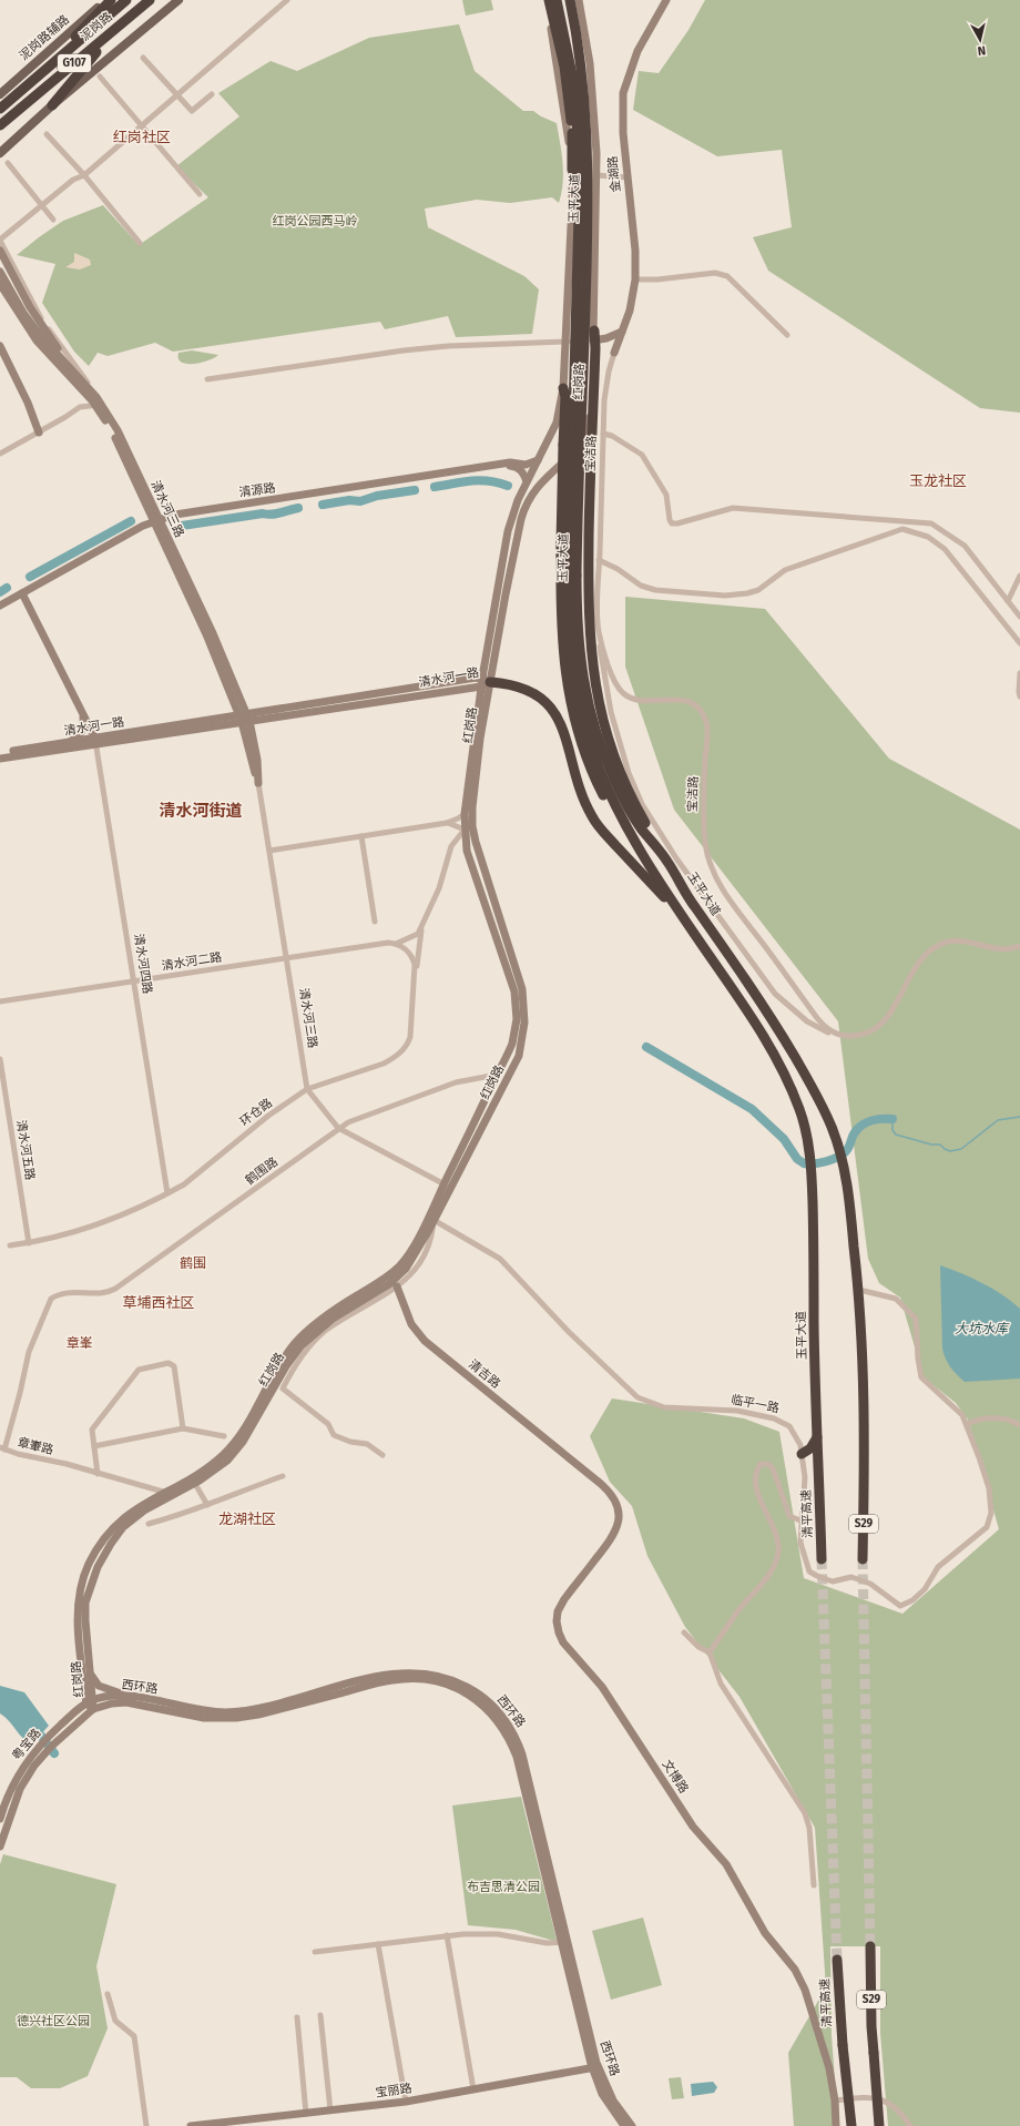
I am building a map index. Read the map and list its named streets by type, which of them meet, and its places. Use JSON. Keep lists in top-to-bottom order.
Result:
{
  "streets": {
    "highway": [
      "泥岗路",
      "G107",
      "玉平大道",
      "清平高速",
      "S29"
    ],
    "main road": [
      "泥岗路辅路",
      "金湖路",
      "红岗路",
      "清源路",
      "清水河三路",
      "清水河一路",
      "清吉路",
      "西环路",
      "粤宝路",
      "文博路",
      "宝丽路"
    ],
    "street": [
      "宝洁路",
      "清水河二路",
      "清水河四路",
      "环仓路",
      "清水河五路",
      "鹤围路",
      "临平一路",
      "章輋路"
    ]
  },
  "crossings": [
    ["金湖路", "宝洁路"],
    ["玉平大道", "红岗路"],
    ["玉平大道", "临平一路"],
    ["玉平大道", "清平高速"],
    ["玉平大道", "S29"],
    ["红岗路", "清源路"],
    ["红岗路", "清水河三路"],
    ["红岗路", "清水河一路"],
    ["红岗路", "鹤围路"],
    ["红岗路", "临平一路"],
    ["红岗路", "章輋路"],
    ["红岗路", "西环路"],
    ["红岗路", "粤宝路"],
    ["清源路", "清水河三路"],
    ["清水河三路", "清水河一路"],
    ["清水河三路", "清水河二路"],
    ["清水河三路", "环仓路"],
    ["清水河三路", "鹤围路"],
    ["清水河一路", "清水河四路"],
    ["清水河二路", "清水河四路"],
    ["清水河二路", "环仓路"],
    ["清水河四路", "环仓路"],
    ["环仓路", "清水河五路"],
    ["鹤围路", "章輋路"],
    ["清吉路", "文博路"],
    ["临平一路", "S29"],
    ["西环路", "粤宝路"],
    ["西环路", "宝丽路"]
  ],
  "districts": [
    "红岗社区",
    "玉龙社区",
    "清水河街道",
    "鹤围",
    "草埔西社区",
    "章峯",
    "龙湖社区"
  ],
  "water": ["大坑水库"],
  "parks": ["红岗公园西马岭", "布吉思清公园", "德兴社区公园"],
  "north": "bottom"
}
